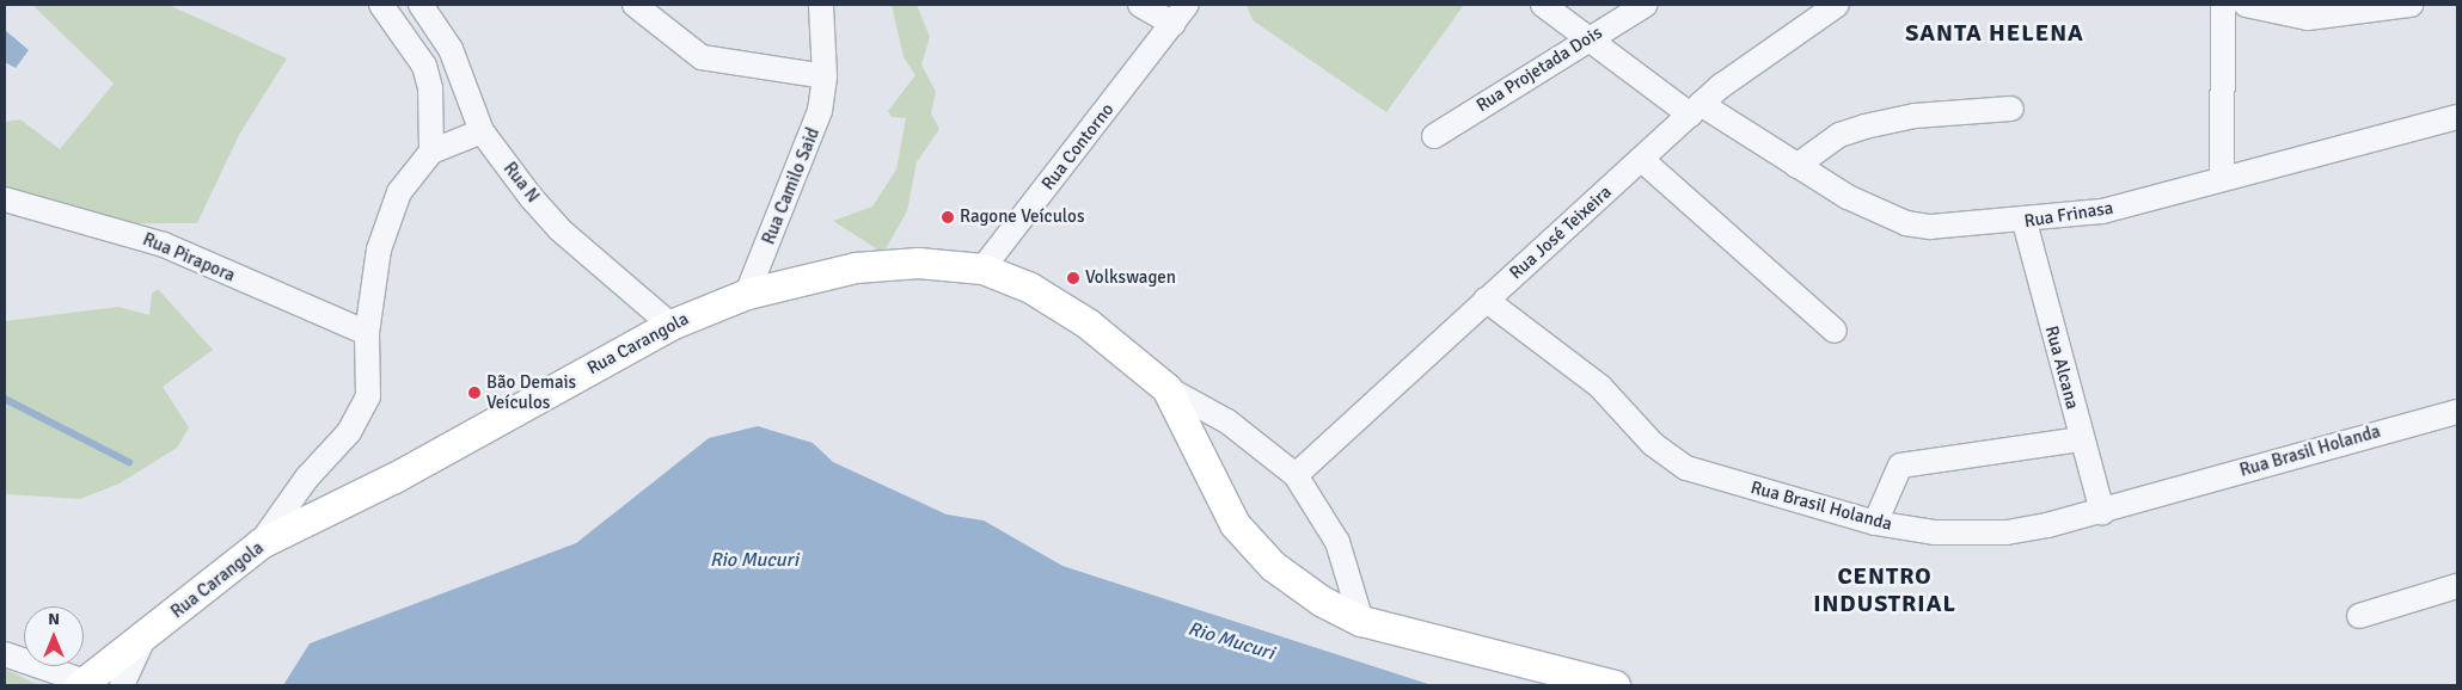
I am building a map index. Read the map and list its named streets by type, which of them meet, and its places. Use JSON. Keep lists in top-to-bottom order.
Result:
{
  "streets": {
    "main road": ["Rua Carangola"],
    "street": [
      "Rua Projetada Dois",
      "Rua Contorno",
      "Rua N",
      "Rua Camilo Said",
      "Rua Frinasa",
      "Rua José Teixeira",
      "Rua Pirapora",
      "Rua Alcana",
      "Rua Brasil Holanda"
    ]
  },
  "crossings": [
    ["Rua Projetada Dois", "Rua Frinasa"],
    ["Rua Contorno", "Rua Carangola"],
    ["Rua N", "Rua Carangola"],
    ["Rua Camilo Said", "Rua Carangola"],
    ["Rua Frinasa", "Rua José Teixeira"],
    ["Rua Frinasa", "Rua Alcana"],
    ["Rua José Teixeira", "Rua Brasil Holanda"],
    ["Rua Alcana", "Rua Brasil Holanda"]
  ],
  "districts": ["SANTA HELENA", "CENTRO INDUSTRIAL"],
  "water": ["Rio Mucuri"],
  "places": ["Ragone Veículos", "Volkswagen", "Bão Demais Veículos"],
  "north": "top"
}
